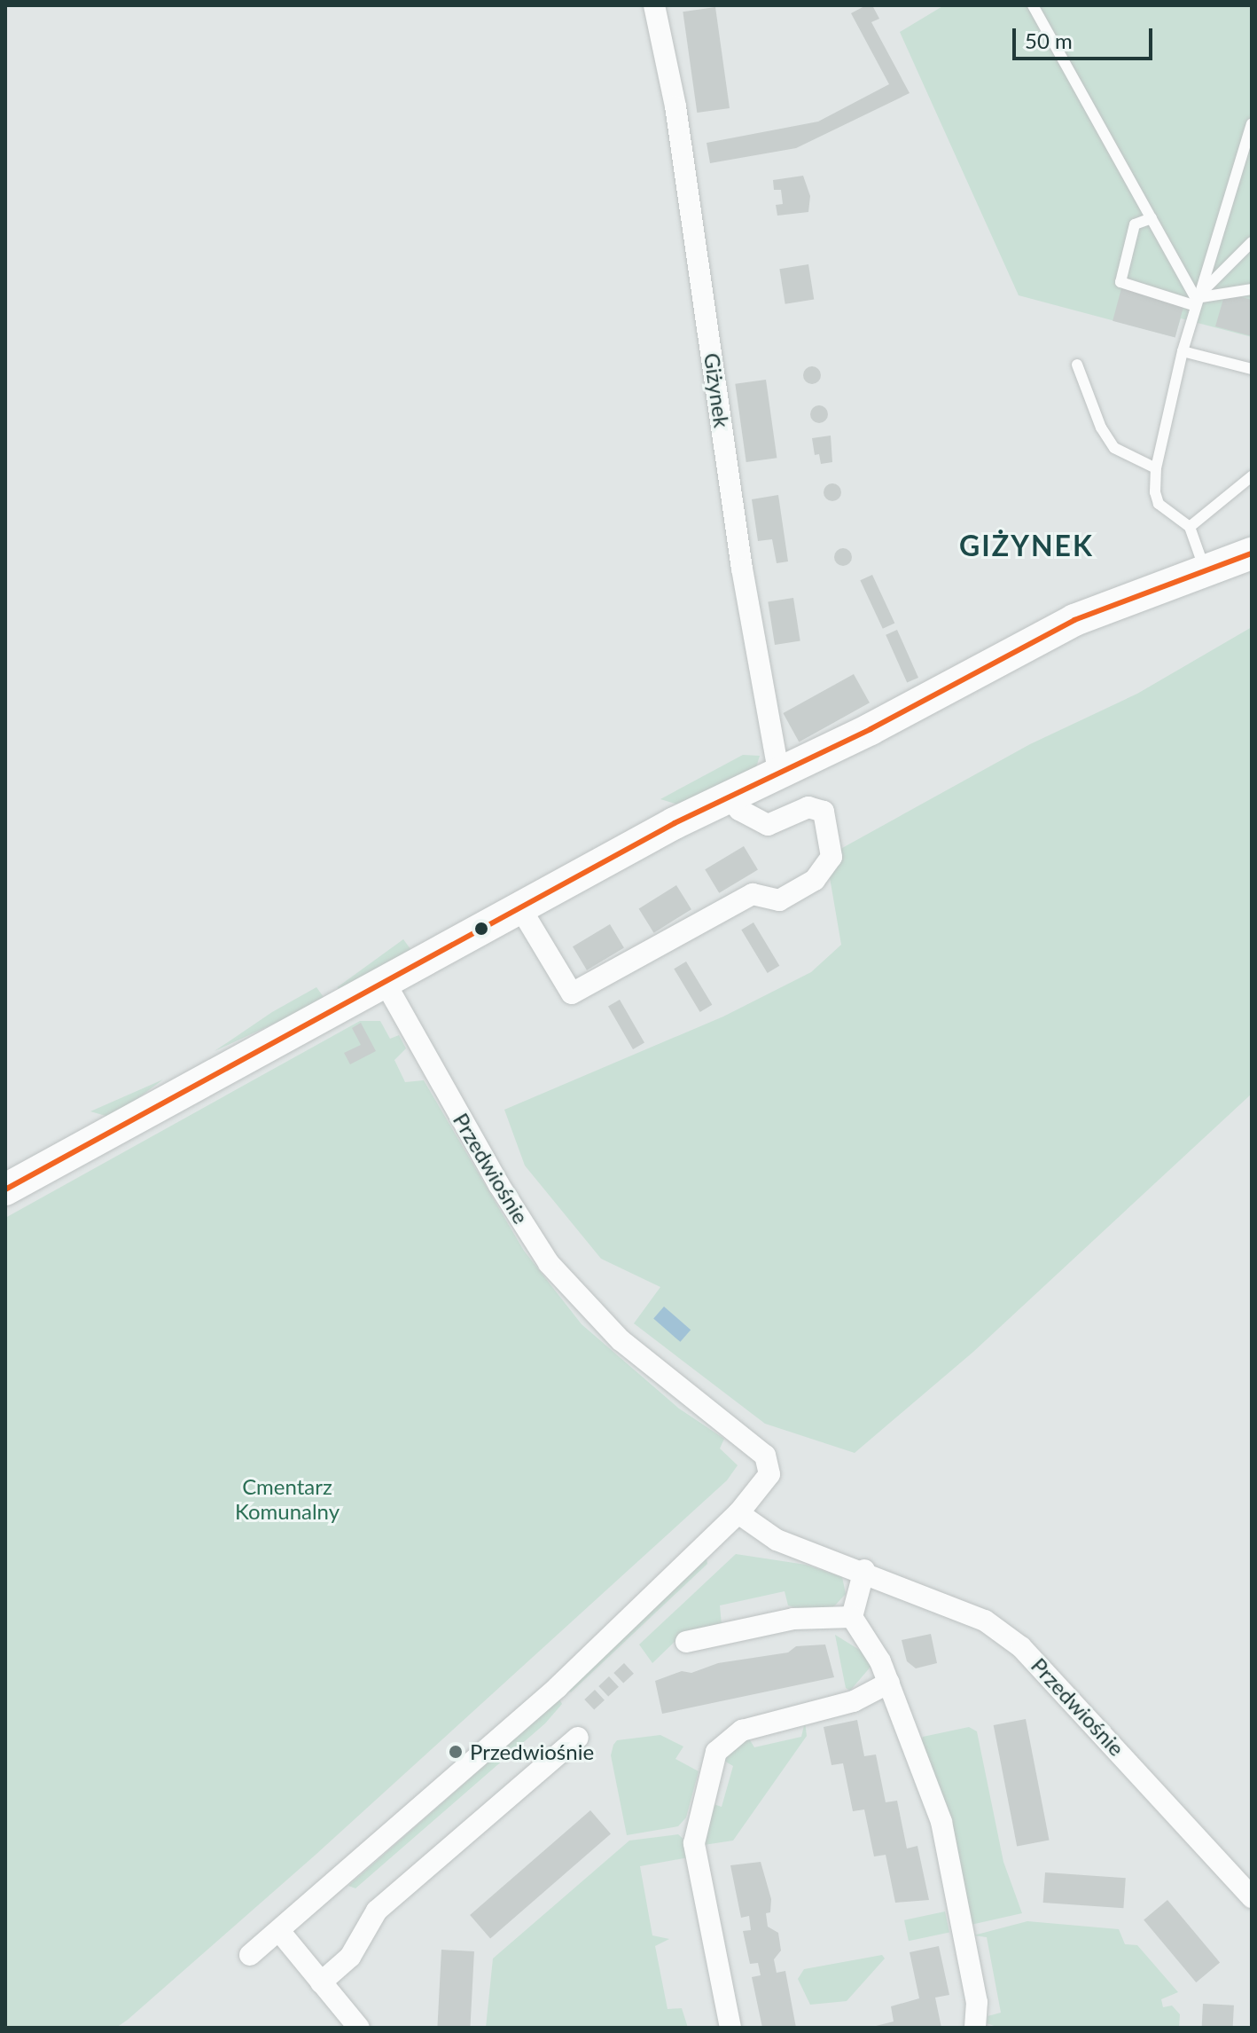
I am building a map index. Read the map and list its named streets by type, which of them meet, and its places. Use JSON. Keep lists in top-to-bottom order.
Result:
{
  "streets": {
    "street": ["Giżynek", "Przedwiośnie"]
  },
  "districts": ["GIŻYNEK"],
  "parks": ["Cmentarz Komunalny"],
  "places": ["Przedwiośnie"],
  "scale_bar": "50 m"
}
